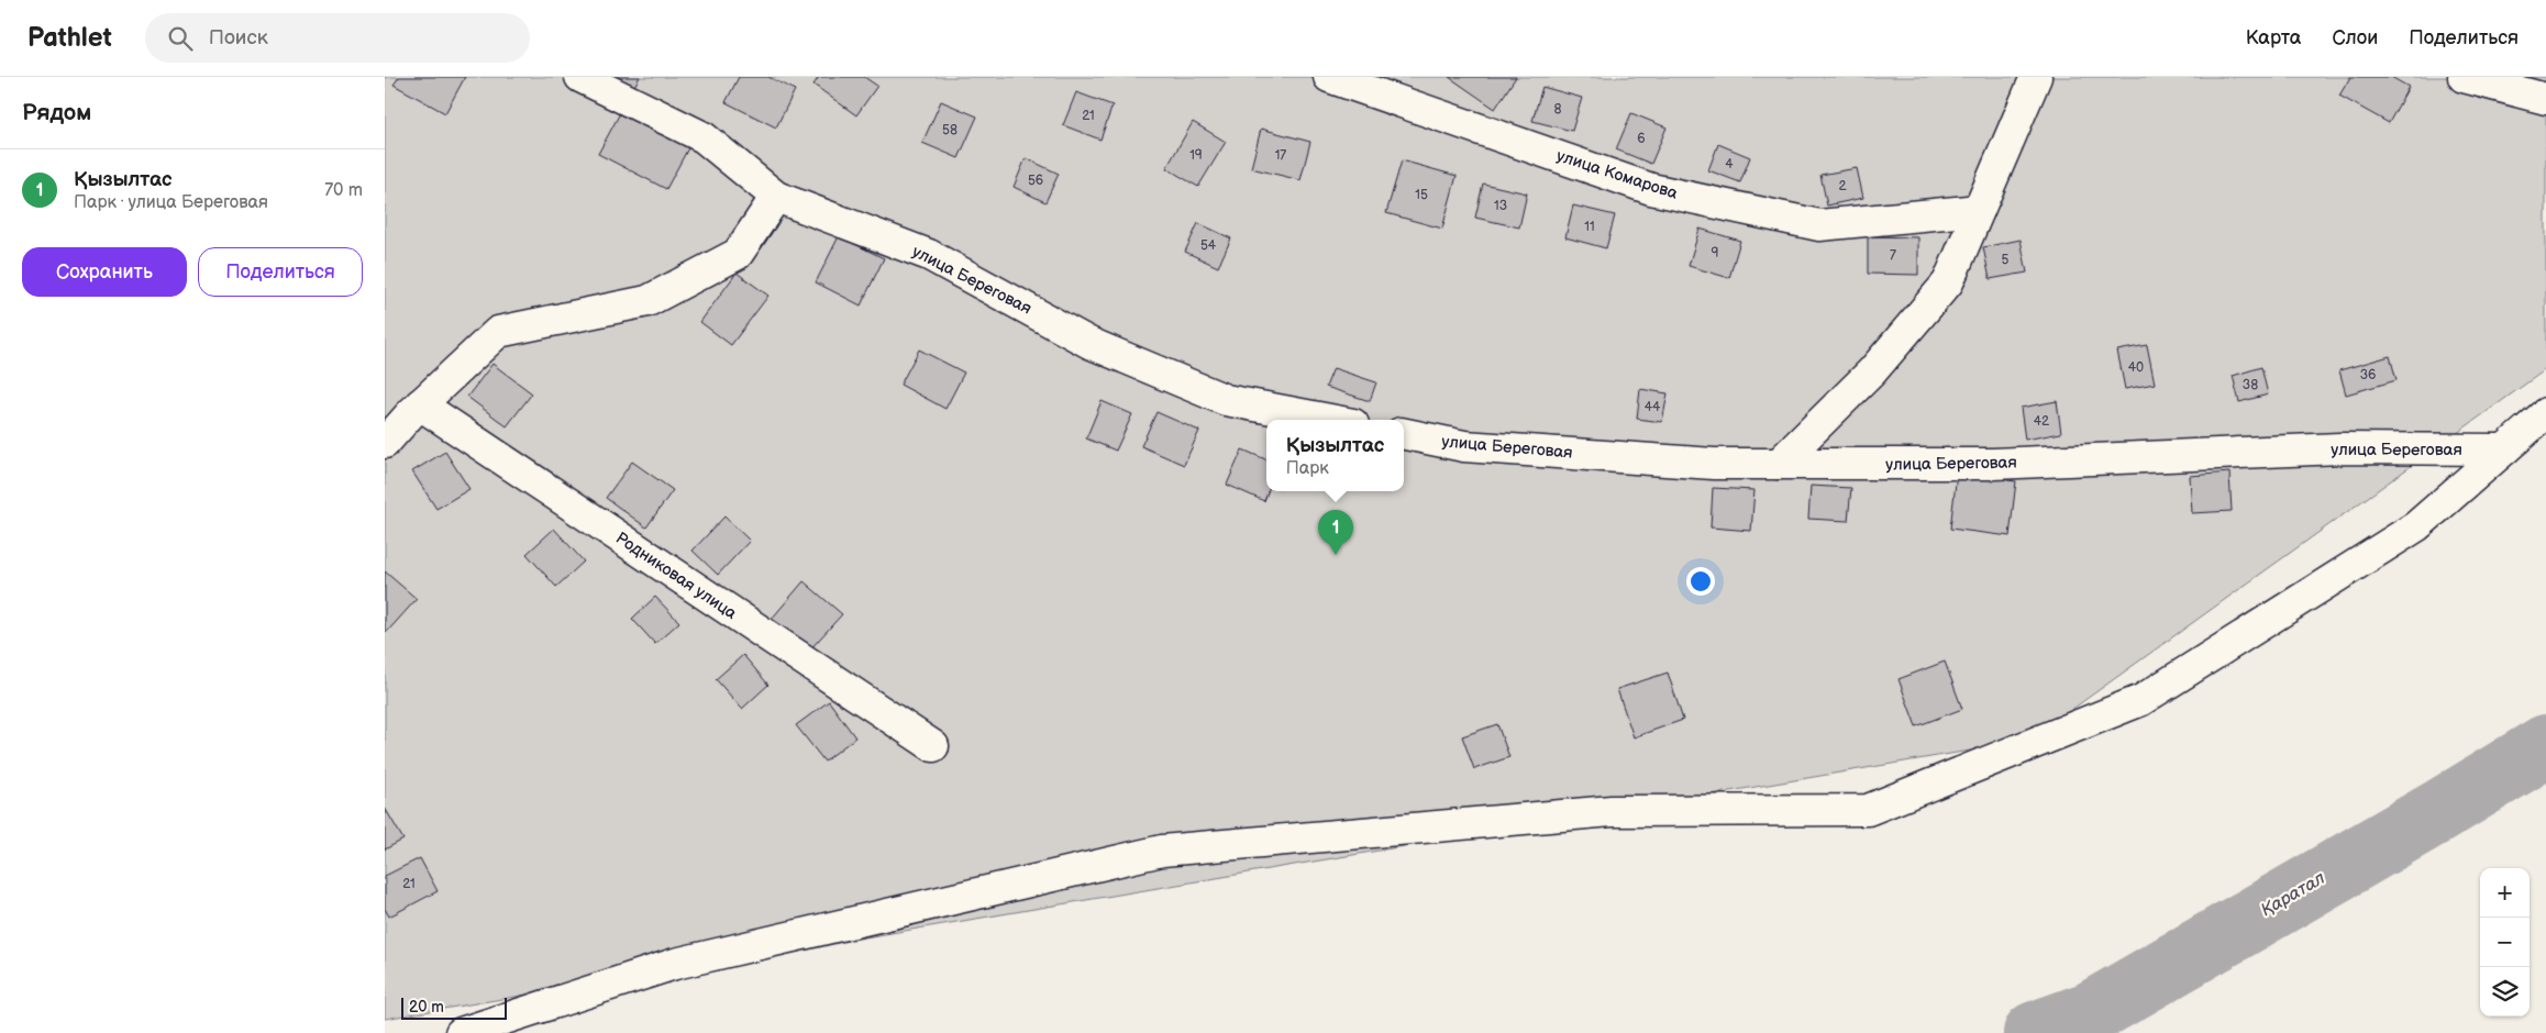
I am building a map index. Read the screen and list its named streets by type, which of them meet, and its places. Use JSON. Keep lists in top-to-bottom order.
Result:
{
  "streets": {
    "street": ["улица Комарова", "улица Береговая", "Родниковая улица"]
  },
  "water": ["Қаратал"],
  "house_numbers": [
    "8",
    "21",
    "58",
    "6",
    "19",
    "17",
    "4",
    "56",
    "2",
    "15",
    "13",
    "11",
    "54",
    "9",
    "7",
    "5",
    "40",
    "36",
    "38",
    "44",
    "42",
    "21"
  ],
  "scale_bar": "20 m",
  "page": {
    "header": "Pathlet",
    "search": "Поиск",
    "nav": ["Карта", "Слои", "Поделиться"],
    "heading": "Рядом",
    "list": [
      {
        "mark": "1",
        "name": "Қызылтас",
        "note": "Парк · улица Береговая",
        "value": "70 m"
      }
    ],
    "buttons": ["Сохранить", "Поделиться"],
    "popup": ["Қызылтас", "Парк"],
    "pins": "1",
    "map_buttons": ["+", "−"],
    "scale": "20 m"
  }
}
